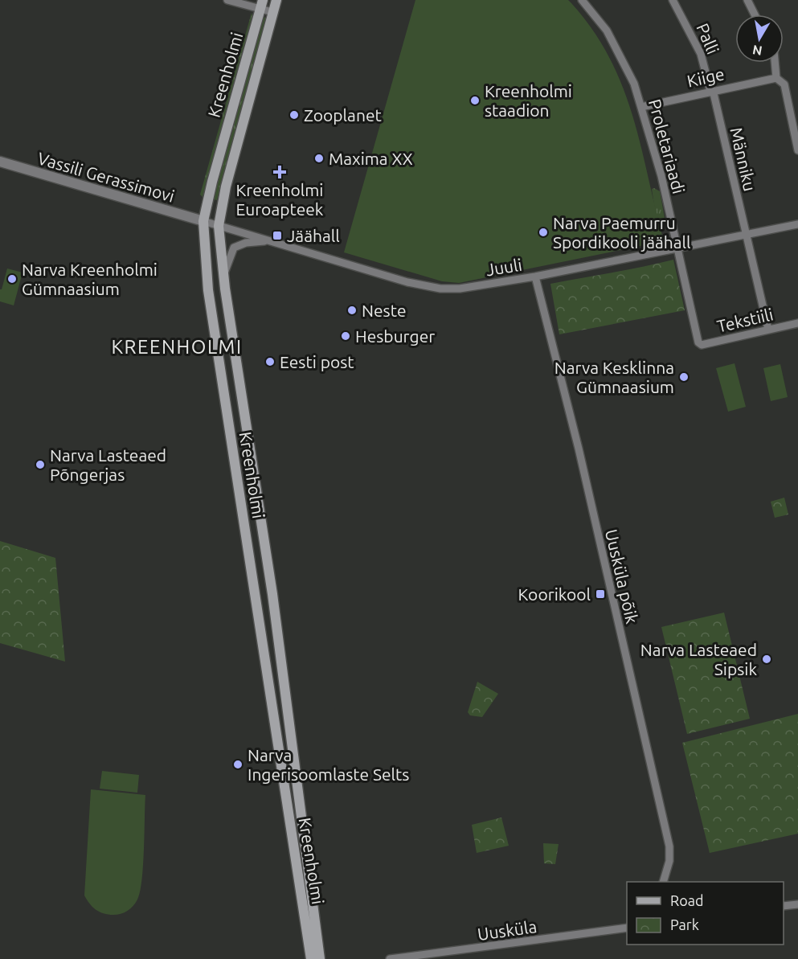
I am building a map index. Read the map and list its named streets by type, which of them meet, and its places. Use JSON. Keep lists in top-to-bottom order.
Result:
{
  "streets": {
    "main road": ["Kreenholmi"],
    "street": [
      "Palli",
      "Kiige",
      "Proletariaadi",
      "Männiku",
      "Vassili Gerassimovi",
      "Juuli",
      "Tekstiili",
      "Uusküla põik",
      "Uusküla"
    ]
  },
  "crossings": [
    ["Palli", "Kiige"],
    ["Palli", "Männiku"],
    ["Kreenholmi", "Vassili Gerassimovi"],
    ["Kreenholmi", "Juuli"],
    ["Kiige", "Proletariaadi"],
    ["Kiige", "Männiku"],
    ["Proletariaadi", "Juuli"],
    ["Proletariaadi", "Tekstiili"],
    ["Männiku", "Juuli"],
    ["Männiku", "Tekstiili"],
    ["Vassili Gerassimovi", "Juuli"],
    ["Juuli", "Uusküla põik"]
  ],
  "districts": ["KREENHOLMI"],
  "places": {
    "other": [
      "Kreenholmi staadion",
      "Zooplanet",
      "Maxima XX",
      "Narva Paemurru Spordikooli jäähall",
      "Narva Kreenholmi Gümnaasium",
      "Neste",
      "Hesburger",
      "Eesti post",
      "Narva Kesklinna Gümnaasium",
      "Narva Lasteaed Põngerjas",
      "Narva Lasteaed Sipsik",
      "Narva Ingerisoomlaste Selts"
    ],
    "health": ["Kreenholmi Euroapteek"],
    "transit": ["Jäähall", "Koorikool"]
  },
  "legend": ["Road", "Park"],
  "north": "bottom"
}
